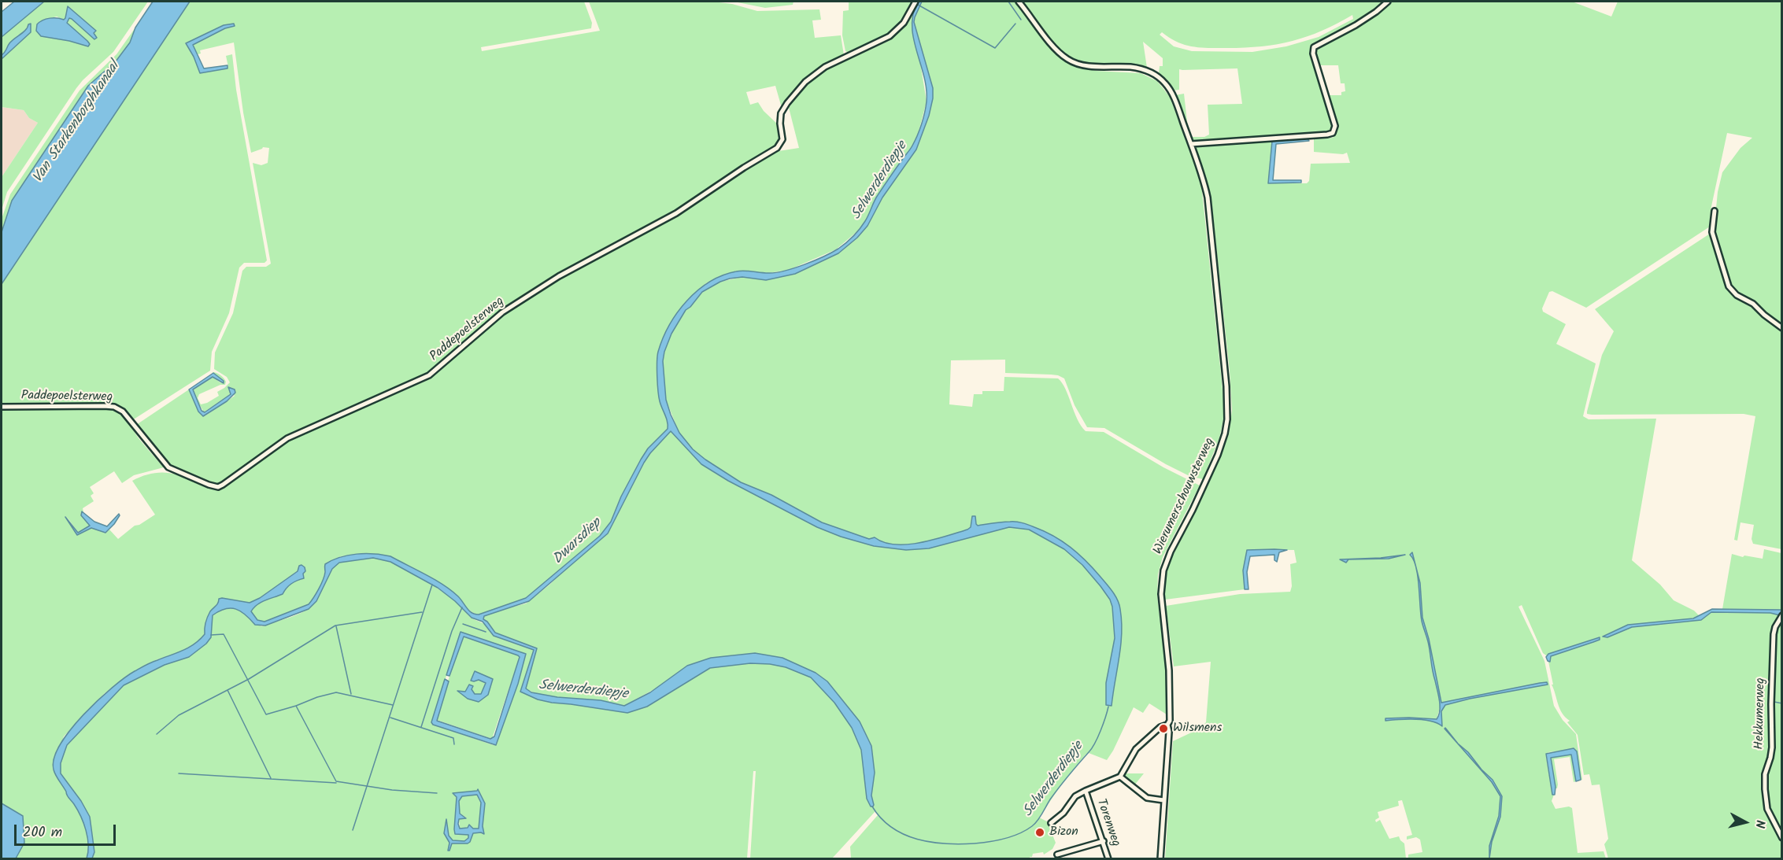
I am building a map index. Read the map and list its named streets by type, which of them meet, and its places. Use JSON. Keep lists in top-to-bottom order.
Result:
{
  "streets": {
    "street": [
      "Paddepoelsterweg",
      "Wierumerschouwsterweg",
      "Hekkumerweg",
      "Torenweg"
    ]
  },
  "water": ["Van Starkenborghkanaal", "Selwerderdiepje", "Dwarsdiep"],
  "places": ["Wilsmens", "Bizon"],
  "scale_bar": "200 m",
  "north": "right"
}
